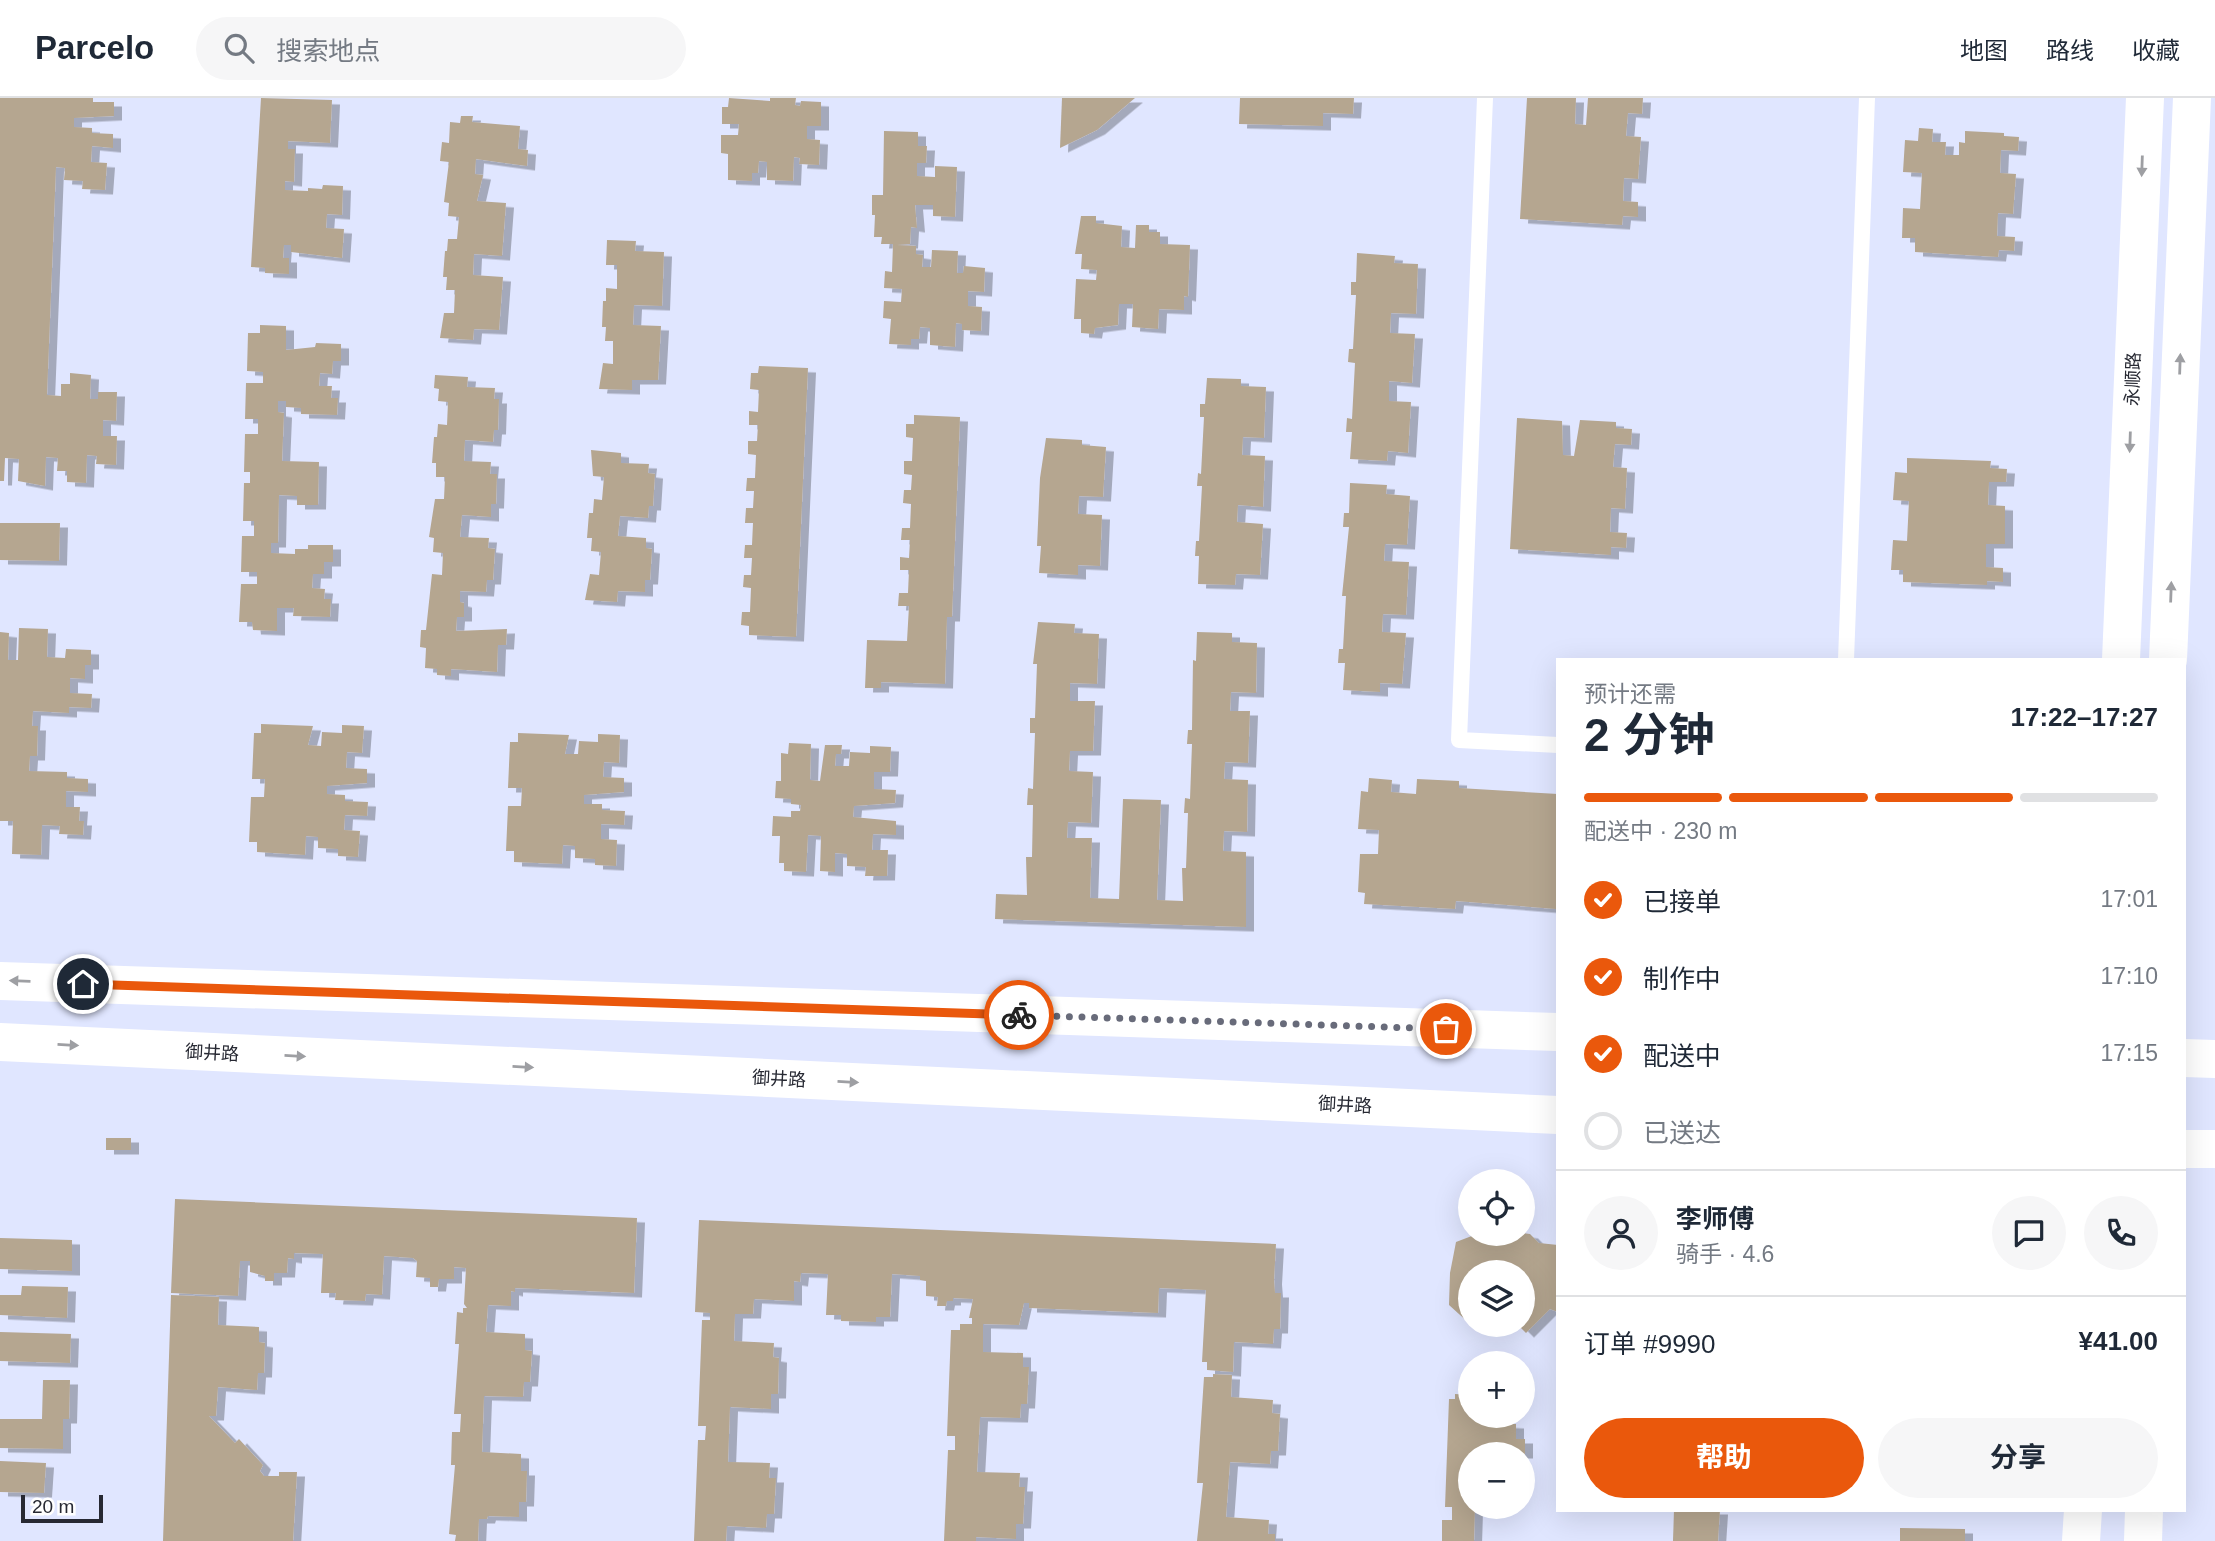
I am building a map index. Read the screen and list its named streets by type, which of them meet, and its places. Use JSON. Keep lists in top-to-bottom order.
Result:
{
  "streets": {
    "street": ["永顺路", "御井路"]
  },
  "scale_bar": "20 m",
  "page": {
    "header": "Parcelo",
    "search": "搜索地点",
    "nav": ["地图", "路线", "收藏"],
    "heading": ["2 分钟", "预计还需", "17:22–17:27"],
    "panel": [
      "李师傅",
      "骑手 · 4.6",
      "订单 #9990",
      "¥41.00"
    ],
    "bar": "配送中 · 230 m",
    "list": [
      ["已接单", "17:01"],
      ["制作中", "17:10"],
      ["配送中", "17:15"],
      "已送达"
    ],
    "map_buttons": ["+", "−"],
    "buttons": ["帮助", "分享"],
    "scale": "20 m"
  }
}
